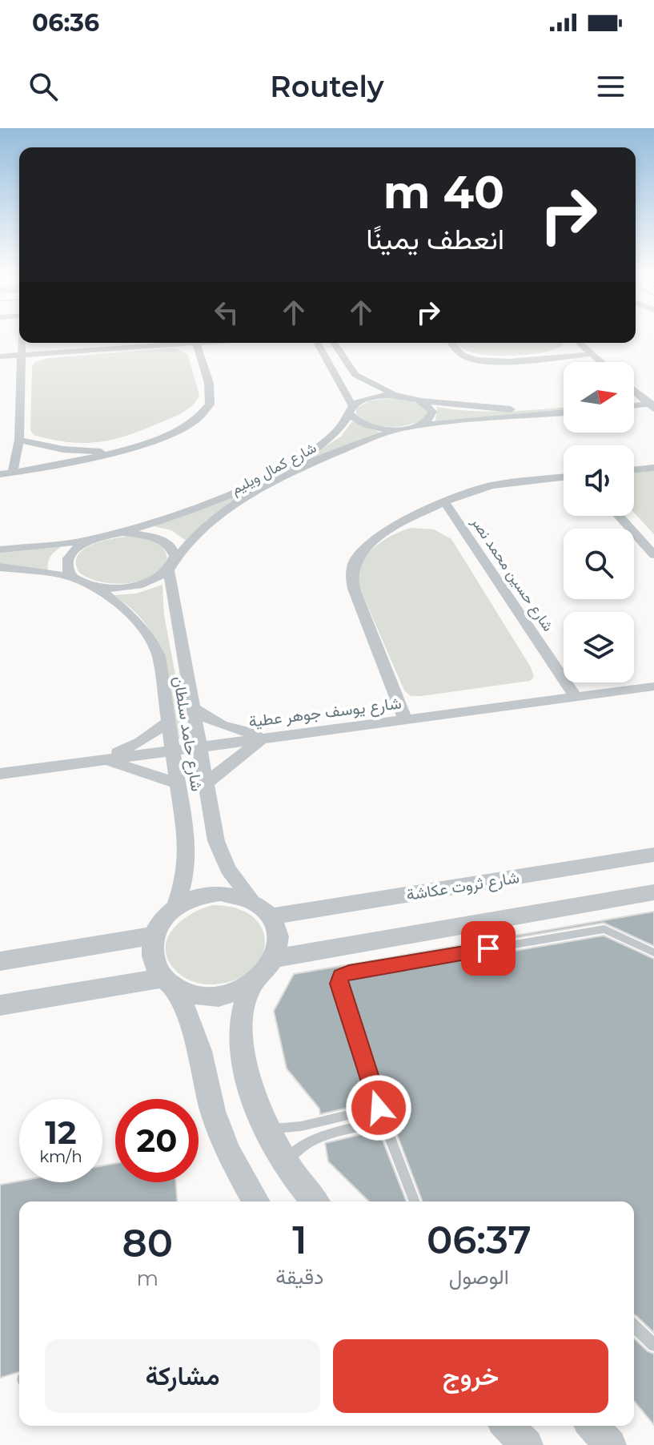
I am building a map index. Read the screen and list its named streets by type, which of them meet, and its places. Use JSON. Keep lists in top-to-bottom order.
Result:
{
  "streets": {
    "street": [
      "شارع كمال ويليم",
      "شارع حسين محمد نصر",
      "شارع يوسف جوهر عطية",
      "شارع حامد سلطان",
      "شارع ثروت عكاشة"
    ]
  },
  "crossings": [
    ["شارع كمال ويليم", "شارع حامد سلطان"],
    ["شارع حسين محمد نصر", "شارع يوسف جوهر عطية"],
    ["شارع يوسف جوهر عطية", "شارع حامد سلطان"],
    ["شارع حامد سلطان", "شارع ثروت عكاشة"]
  ],
  "north": "right",
  "page": {
    "status": "06:36",
    "header": "Routely",
    "turn": ["40 m", "انعطف يمينًا"],
    "speed": "12 km/h",
    "limit": "20",
    "eta": [
      "06:37",
      "الوصول",
      "1",
      "دقيقة",
      "80",
      "m"
    ],
    "buttons": ["خروج", "مشاركة"]
  }
}
